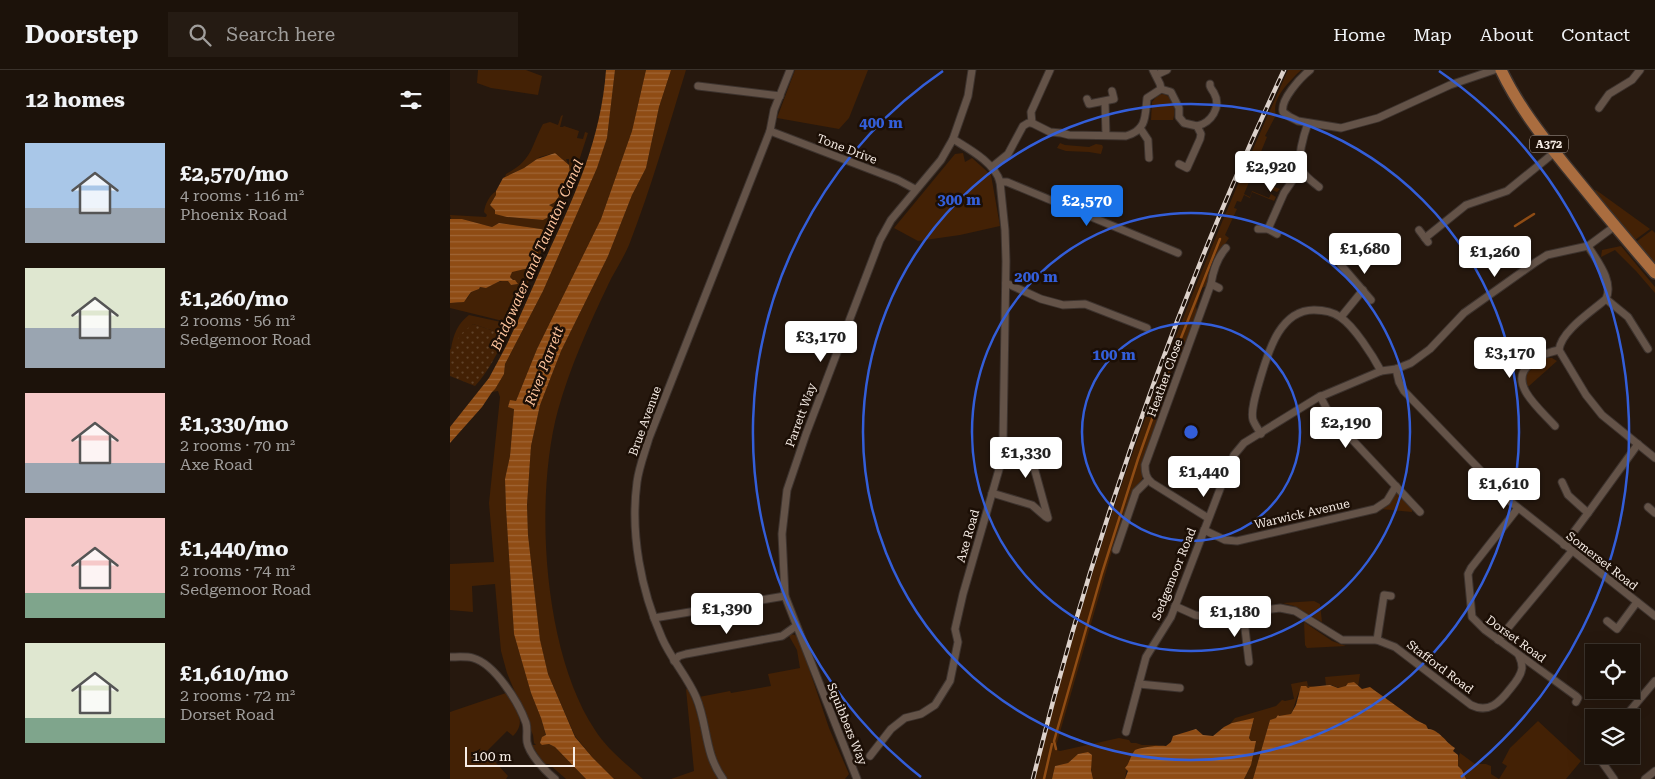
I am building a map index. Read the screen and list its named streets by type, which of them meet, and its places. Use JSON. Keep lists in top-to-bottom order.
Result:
{
  "streets": {
    "main road": ["A372"],
    "street": [
      "Tone Drive",
      "Heather Close",
      "Parrett Way",
      "Brue Avenue",
      "Warwick Avenue",
      "Axe Road",
      "Somerset Road",
      "Sedgemoor Road",
      "Dorset Road",
      "Stafford Road",
      "Squibbers Way"
    ]
  },
  "crossings": [
    ["A372", "Sedgemoor Road"],
    ["Tone Drive", "Parrett Way"],
    ["Tone Drive", "Brue Avenue"],
    ["Parrett Way", "Axe Road"],
    ["Parrett Way", "Squibbers Way"],
    ["Warwick Avenue", "Sedgemoor Road"],
    ["Somerset Road", "Sedgemoor Road"],
    ["Somerset Road", "Dorset Road"],
    ["Sedgemoor Road", "Stafford Road"],
    ["Dorset Road", "Stafford Road"]
  ],
  "water": ["Bridgwater and Taunton Canal", "River Parrett"],
  "scale_bar": "100 m",
  "page": {
    "header": "Doorstep",
    "search": "Search here",
    "nav": [
      "Home",
      "Map",
      "About",
      "Contact"
    ],
    "heading": "12 homes",
    "list": [
      {
        "name": "£2,570/mo",
        "note": "4 rooms · 116 m² · Phoenix Road"
      },
      {
        "name": "£1,260/mo",
        "note": "2 rooms · 56 m² · Sedgemoor Road"
      },
      {
        "name": "£1,330/mo",
        "note": "2 rooms · 70 m² · Axe Road"
      },
      {
        "name": "£1,440/mo",
        "note": "2 rooms · 74 m² · Sedgemoor Road"
      },
      {
        "name": "£1,610/mo",
        "note": "2 rooms · 72 m² · Dorset Road"
      }
    ],
    "price": [
      "£2,920",
      "£2,570",
      "£1,680",
      "£1,260",
      "£3,170",
      "£3,170",
      "£2,190",
      "£1,330",
      "£1,440",
      "£1,610",
      "£1,390",
      "£1,180"
    ],
    "scale": "100 m"
  },
  "rings": [
    "400 m",
    "300 m",
    "200 m",
    "100 m"
  ]
}
